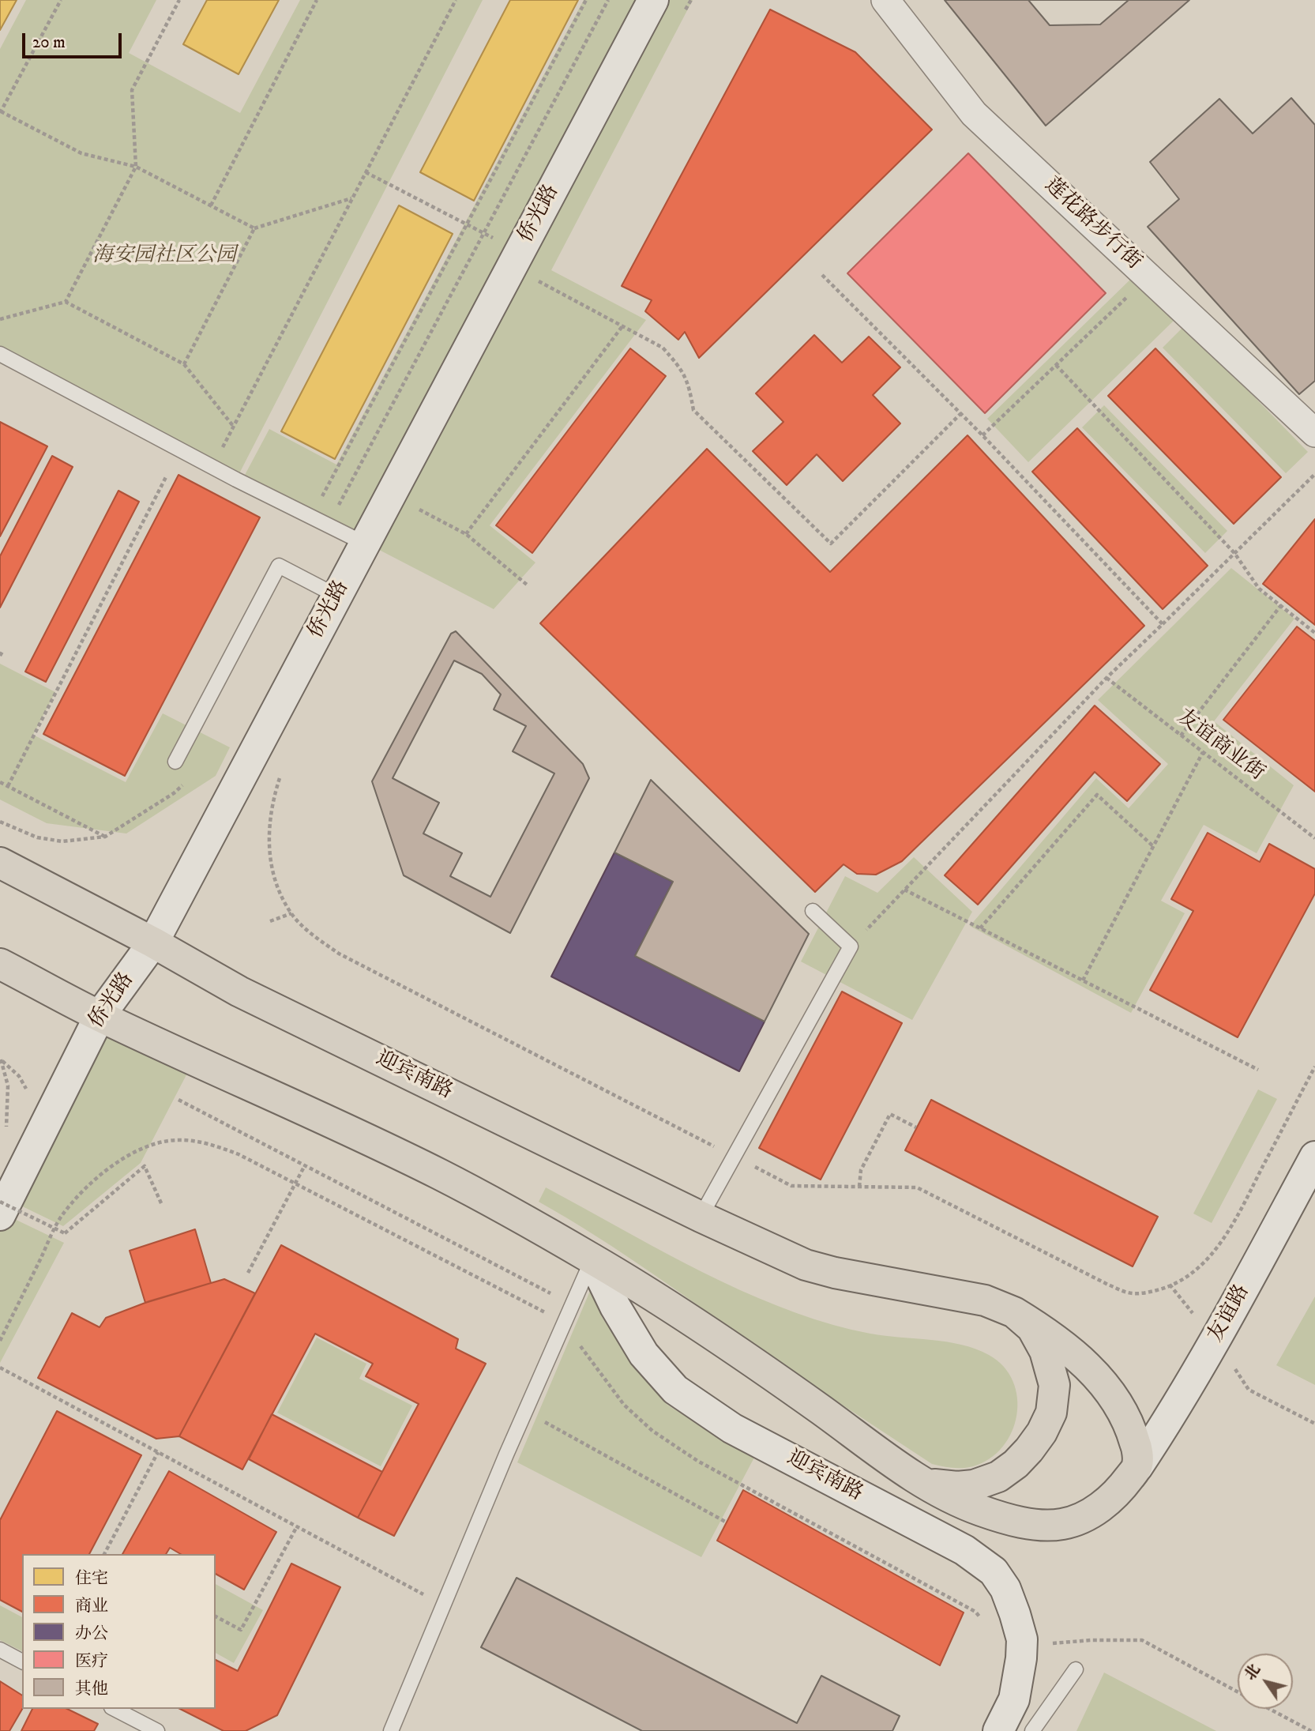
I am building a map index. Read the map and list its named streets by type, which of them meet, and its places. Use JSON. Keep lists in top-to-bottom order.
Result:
{
  "streets": {
    "highway": ["迎宾南路"],
    "street": ["侨光路", "莲花路步行街", "友谊路"],
    "path": ["友谊商业街"]
  },
  "crossings": [
    ["侨光路", "迎宾南路"],
    ["迎宾南路", "友谊路"]
  ],
  "parks": ["海安园社区公园"],
  "legend": [
    "住宅",
    "商业",
    "办公",
    "医疗",
    "其他"
  ],
  "scale_bar": "20 m",
  "north": "top left"
}
